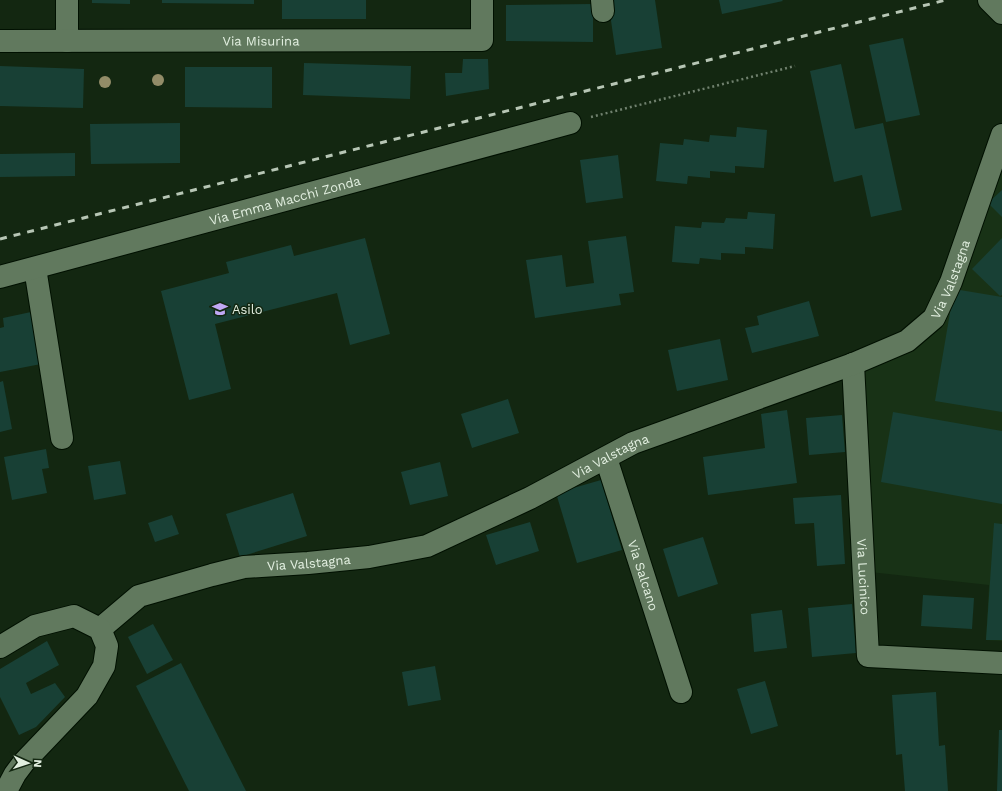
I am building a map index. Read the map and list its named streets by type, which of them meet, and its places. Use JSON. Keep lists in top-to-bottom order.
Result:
{
  "streets": {
    "street": [
      "Via Misurina",
      "Via Emma Macchi Zonda",
      "Via Valstagna",
      "Via Salcano",
      "Via Lucinico"
    ]
  },
  "crossings": [
    ["Via Valstagna", "Via Salcano"],
    ["Via Valstagna", "Via Lucinico"]
  ],
  "places": {
    "school or university": ["Asilo"]
  },
  "north": "right"
}
